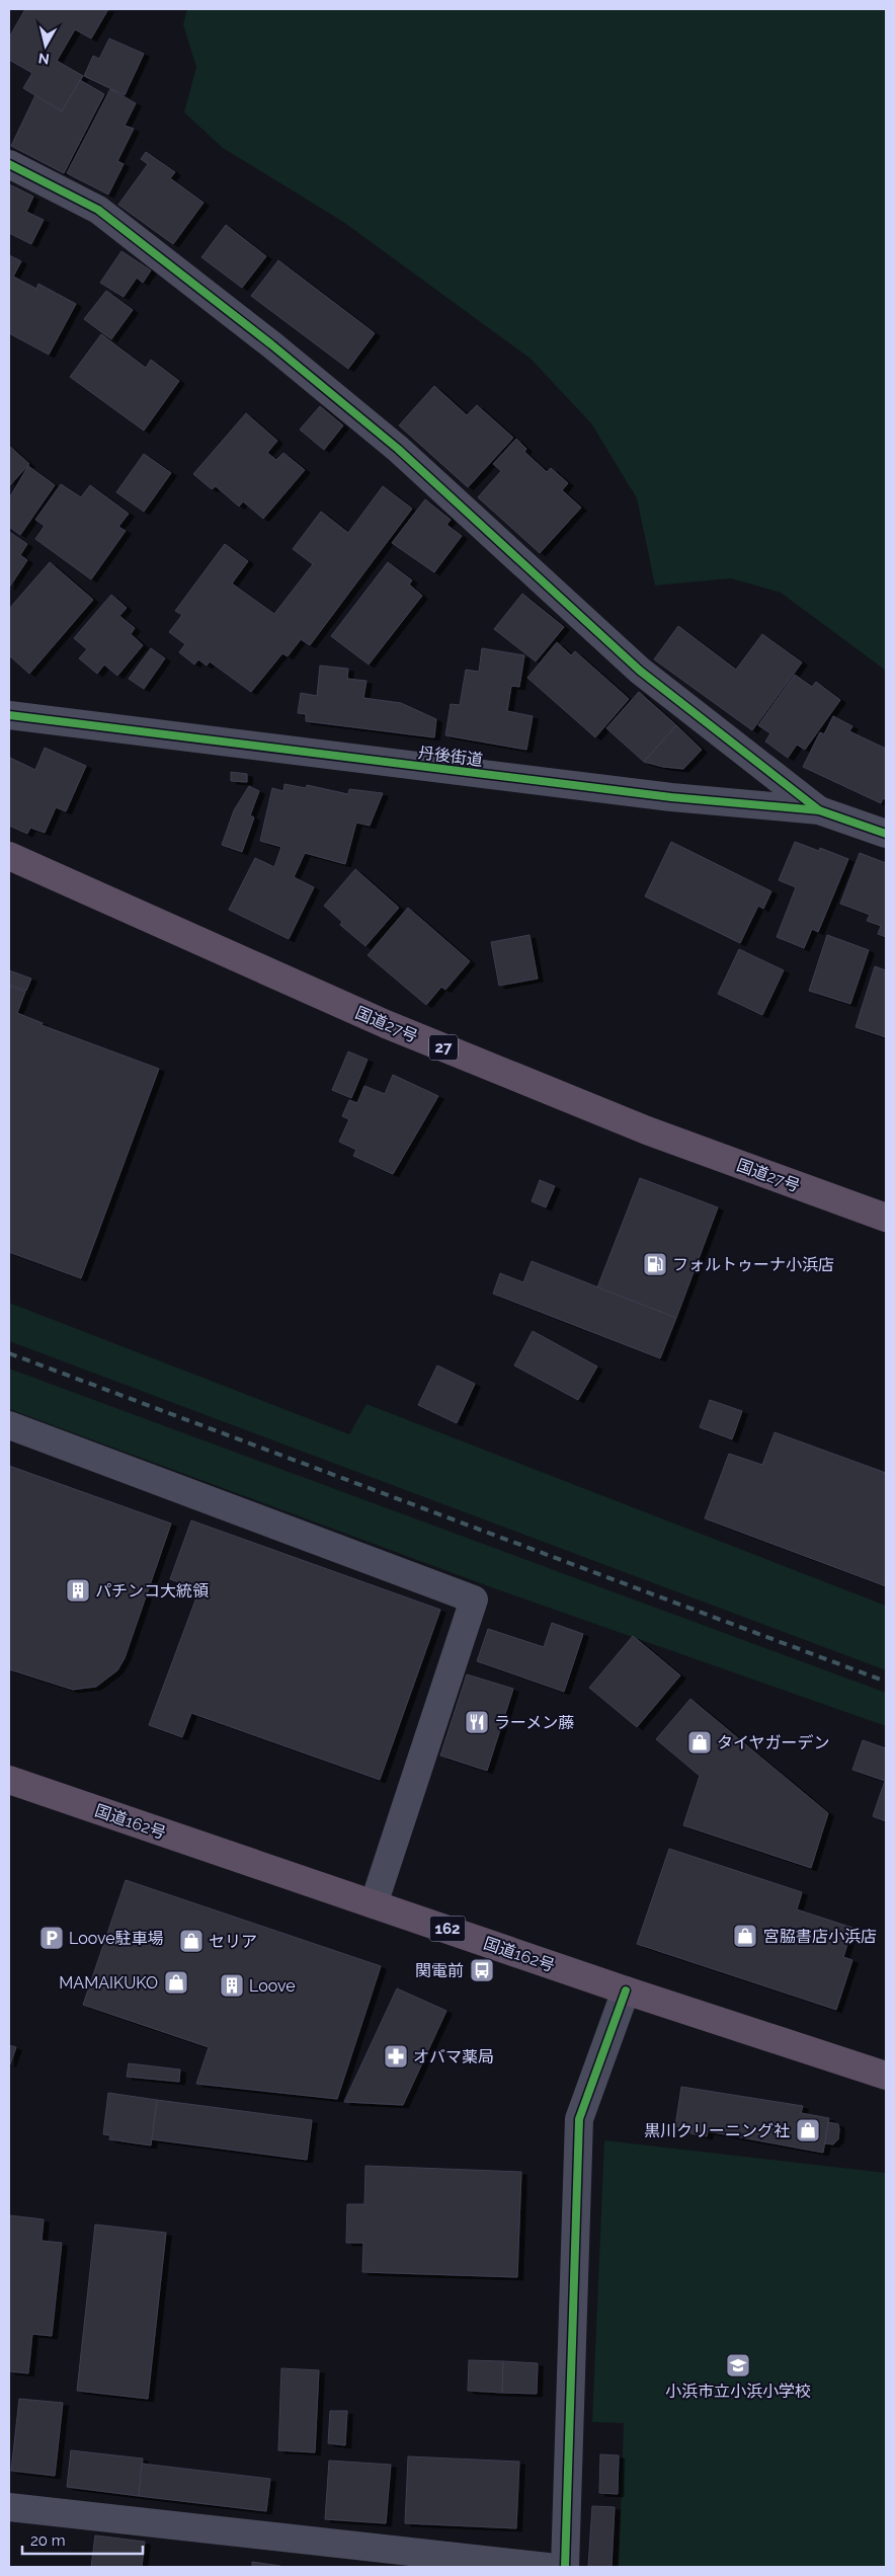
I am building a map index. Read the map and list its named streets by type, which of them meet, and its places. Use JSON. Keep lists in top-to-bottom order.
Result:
{
  "streets": {
    "highway": [
      "国道27号",
      "27",
      "国道162号",
      "162"
    ],
    "street": ["丹後街道"]
  },
  "places": {
    "fuel station": ["フォルトゥーナ小浜店"],
    "building": ["パチンコ大統領", "Loove"],
    "restaurant": ["ラーメン藤"],
    "shop": [
      "タイヤガーデン",
      "宮脇書店小浜店",
      "セリア",
      "MAMAIKUKO",
      "黒川クリーニング社"
    ],
    "parking": ["Loove駐車場"],
    "bus stop": ["関電前"],
    "pharmacy": ["オバマ薬局"],
    "school or university": ["小浜市立小浜小学校"]
  },
  "scale_bar": "20 m",
  "north": "bottom"
}
